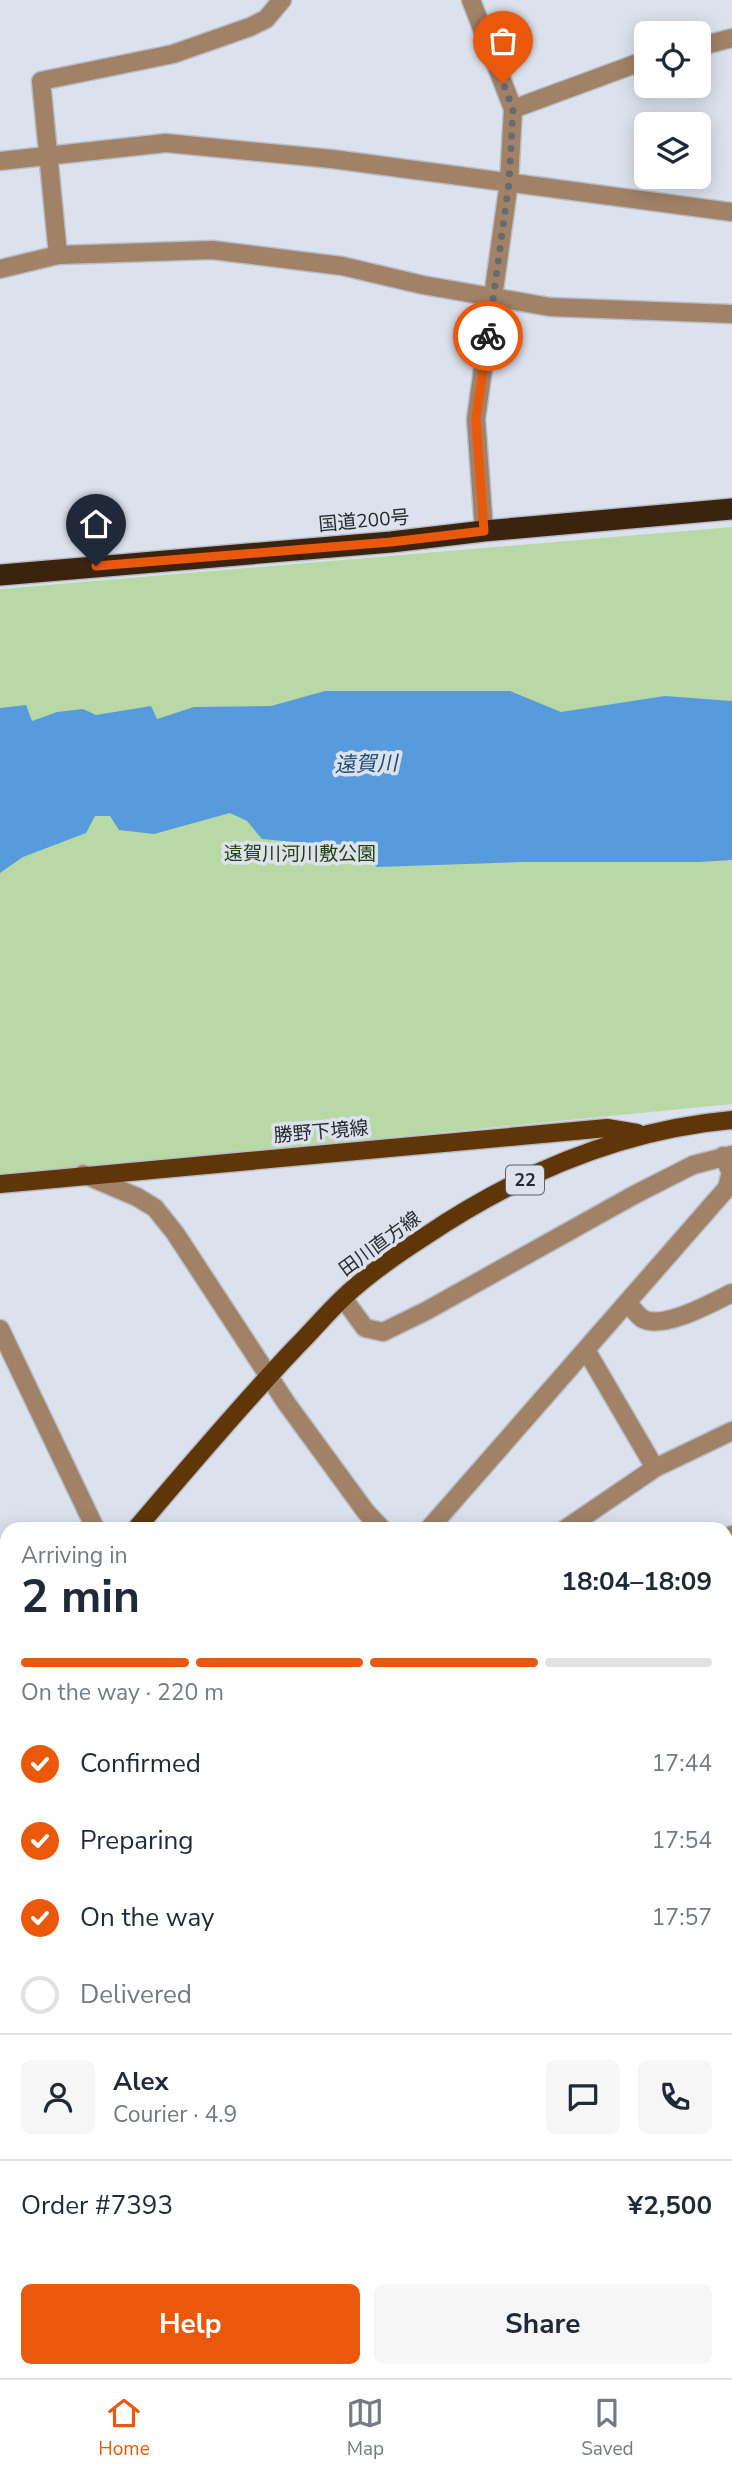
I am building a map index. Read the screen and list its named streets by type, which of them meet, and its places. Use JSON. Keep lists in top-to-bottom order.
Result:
{
  "streets": {
    "highway": ["国道200号"],
    "main road": ["勝野下境線", "22", "田川直方線"]
  },
  "crossings": [
    ["勝野下境線", "田川直方線"]
  ],
  "water": ["遠賀川"],
  "parks": ["遠賀川河川敷公園"],
  "page": {
    "heading": ["2 min", "Arriving in", "18:04–18:09"],
    "panel": [
      "Alex",
      "Courier · 4.9",
      "Order #7393",
      "¥2,500"
    ],
    "bar": "On the way · 220 m",
    "list": [
      ["Confirmed", "17:44"],
      ["Preparing", "17:54"],
      ["On the way", "17:57"],
      "Delivered"
    ],
    "buttons": ["Help", "Share"],
    "tabs": ["Home", "Map", "Saved"]
  }
}
